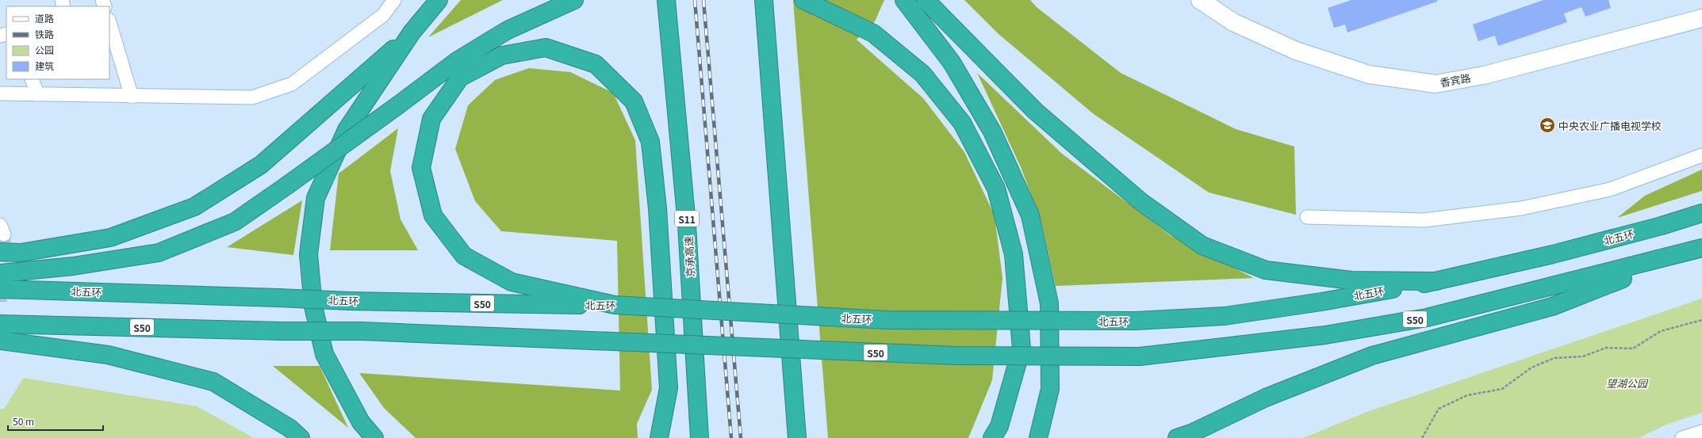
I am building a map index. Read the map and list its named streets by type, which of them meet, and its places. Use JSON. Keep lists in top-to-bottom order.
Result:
{
  "streets": {
    "highway": [
      "S11",
      "北五环",
      "京承高速",
      "S50"
    ],
    "street": ["香宾路"]
  },
  "parks": ["望湖公园"],
  "places": {
    "school or university": ["中央农业广播电视学校"]
  },
  "legend": [
    "道路",
    "铁路",
    "公园",
    "建筑"
  ],
  "scale_bar": "50 m"
}
